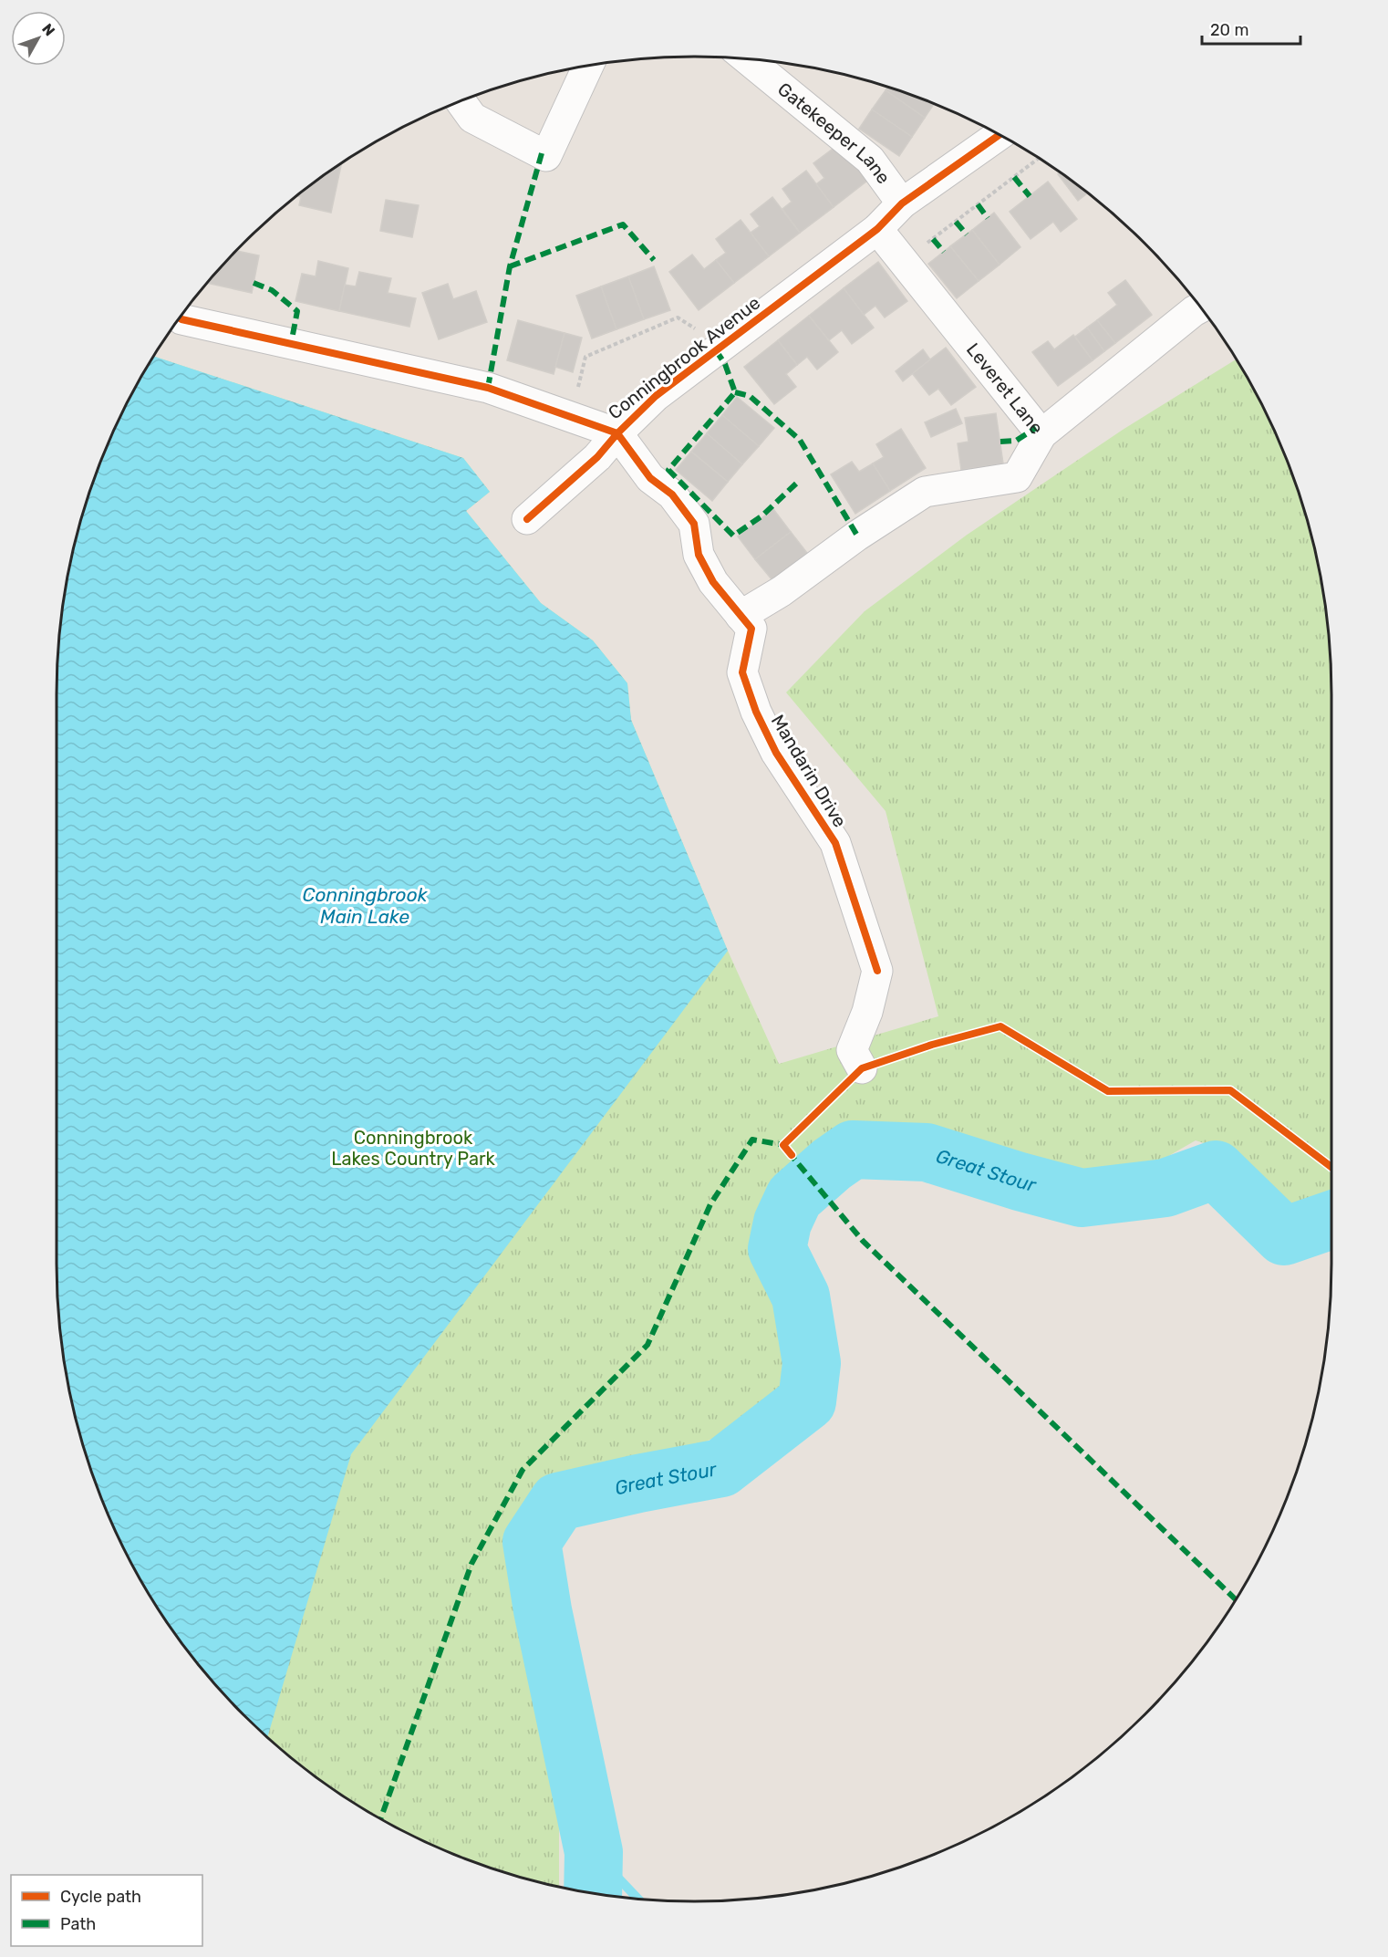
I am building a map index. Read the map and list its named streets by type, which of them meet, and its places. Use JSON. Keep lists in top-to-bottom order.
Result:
{
  "streets": {
    "street": [
      "Gatekeeper Lane",
      "Conningbrook Avenue",
      "Leveret Lane",
      "Mandarin Drive"
    ]
  },
  "crossings": [
    ["Gatekeeper Lane", "Conningbrook Avenue"],
    ["Conningbrook Avenue", "Leveret Lane"],
    ["Conningbrook Avenue", "Mandarin Drive"]
  ],
  "water": ["Conningbrook Main Lake", "Great Stour"],
  "parks": ["Conningbrook Lakes Country Park"],
  "legend": ["Cycle path", "Path"],
  "scale_bar": "20 m",
  "north": "top right"
}
